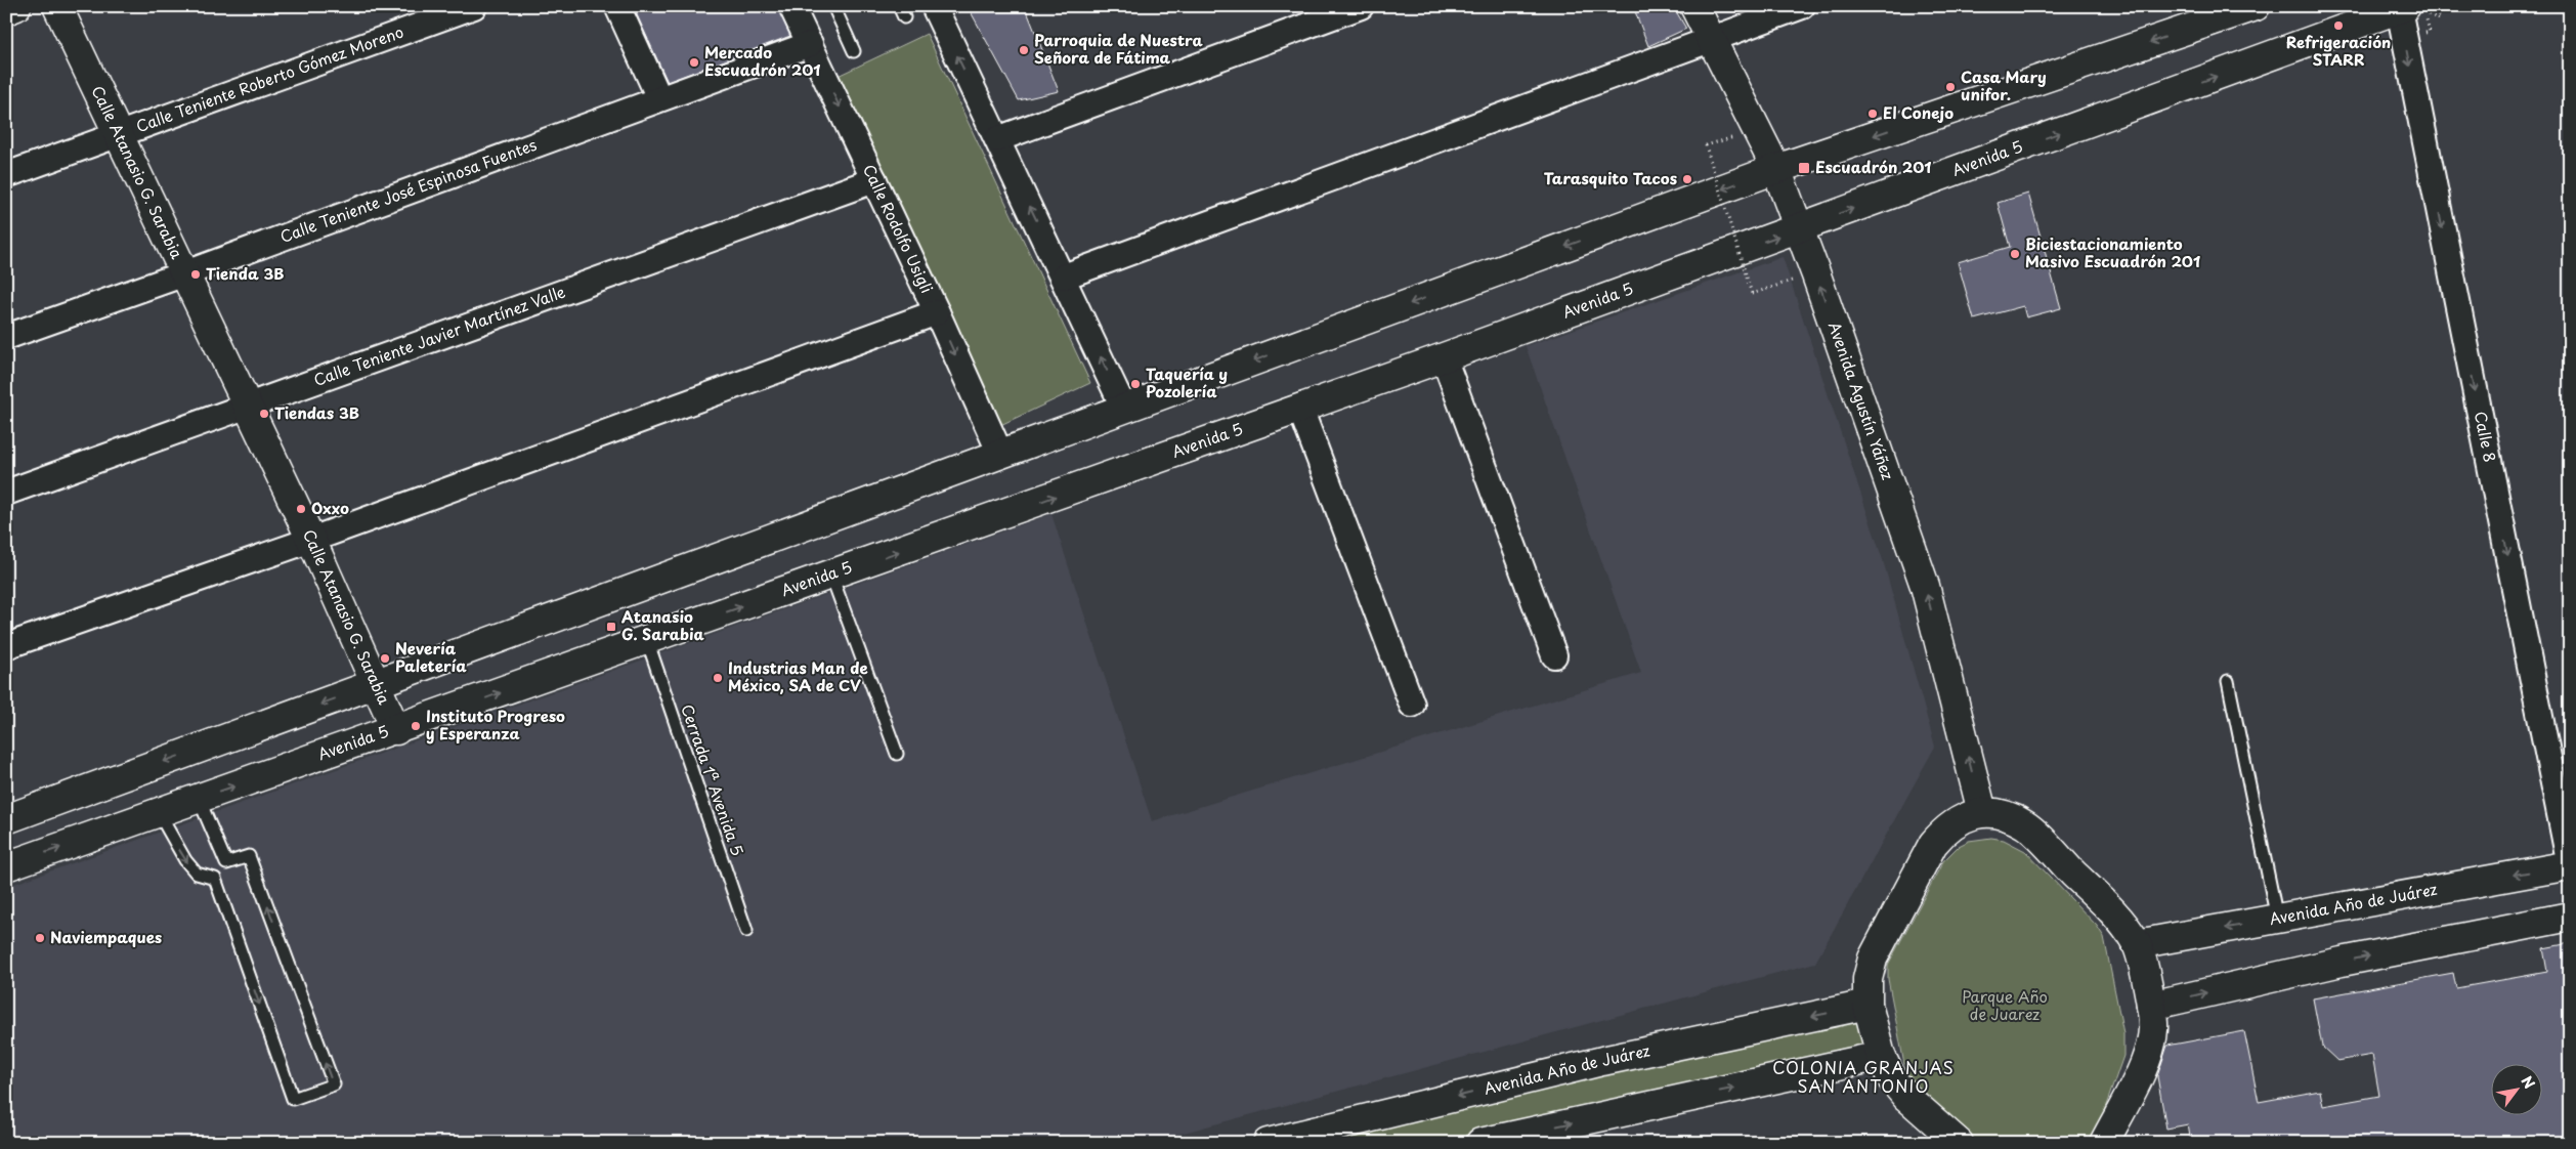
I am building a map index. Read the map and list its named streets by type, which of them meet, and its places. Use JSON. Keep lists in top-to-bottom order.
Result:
{
  "streets": {
    "main road": [
      "Avenida 5",
      "Calle Atanasio G. Sarabia",
      "Avenida Agustín Yáñez",
      "Avenida Año de Juárez"
    ],
    "street": [
      "Calle Teniente Roberto Gómez Moreno",
      "Calle Teniente José Espinosa Fuentes",
      "Calle Rodolfo Usigli",
      "Calle Teniente Javier Martínez Valle",
      "Calle 8"
    ],
    "lane": ["Cerrada 1ª Avenida 5"]
  },
  "crossings": [
    ["Calle Teniente Roberto Gómez Moreno", "Calle Atanasio G. Sarabia"],
    ["Avenida 5", "Calle Atanasio G. Sarabia"],
    ["Avenida 5", "Avenida Agustín Yáñez"],
    ["Avenida 5", "Calle 8"],
    ["Avenida 5", "Cerrada 1ª Avenida 5"],
    ["Calle Atanasio G. Sarabia", "Calle Teniente José Espinosa Fuentes"],
    ["Calle Atanasio G. Sarabia", "Calle Teniente Javier Martínez Valle"],
    ["Calle Teniente José Espinosa Fuentes", "Calle Rodolfo Usigli"],
    ["Calle Rodolfo Usigli", "Calle Teniente Javier Martínez Valle"],
    ["Calle 8", "Avenida Año de Juárez"]
  ],
  "one_way": ["Avenida Agustín Yáñez", "Calle 8"],
  "districts": ["COLONIA GRANJAS SAN ANTONIO"],
  "parks": ["Parque Año de Juarez"],
  "places": {
    "other": [
      "Refrigeración STARR",
      "Parroquia de Nuestra Señora de Fátima",
      "Mercado Escuadrón 201",
      "Casa Mary unifor.",
      "El Conejo",
      "Tarasquito Tacos",
      "Biciestacionamiento Masivo Escuadrón 201",
      "Tienda 3B",
      "Taquería y Pozolería",
      "Tiendas 3B",
      "Oxxo",
      "Nevería Paletería",
      "Industrias Man de México, SA de CV",
      "Instituto Progreso y Esperanza",
      "Naviempaques"
    ],
    "transit": ["Escuadrón 201", "Atanasio G. Sarabia"]
  },
  "north": "top right"
}
